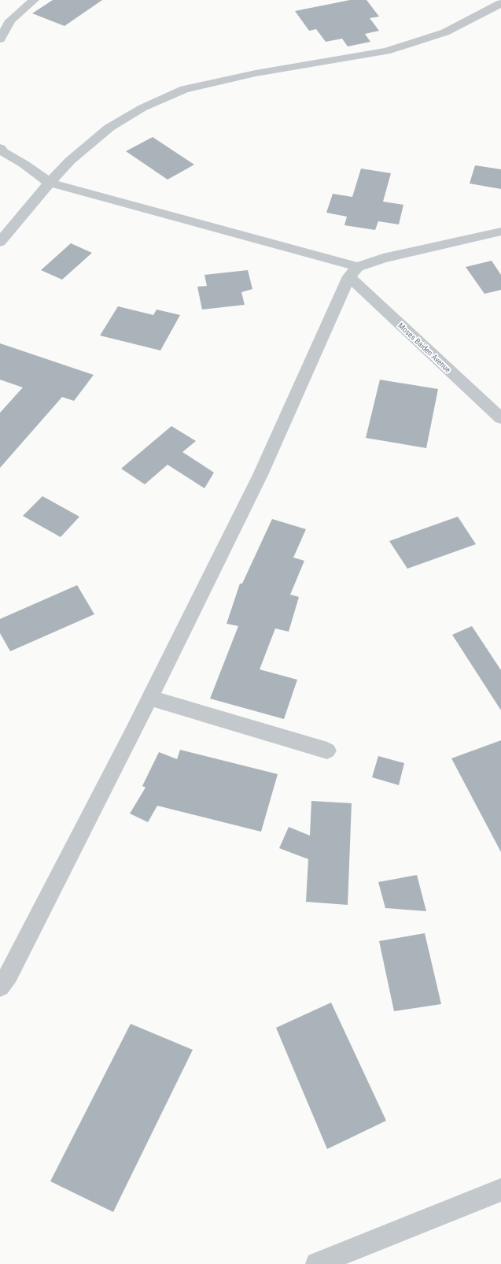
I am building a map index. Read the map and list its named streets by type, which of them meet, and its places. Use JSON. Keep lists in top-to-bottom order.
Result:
{
  "streets": {
    "street": ["Moses Baiden Avenue"]
  }
}
